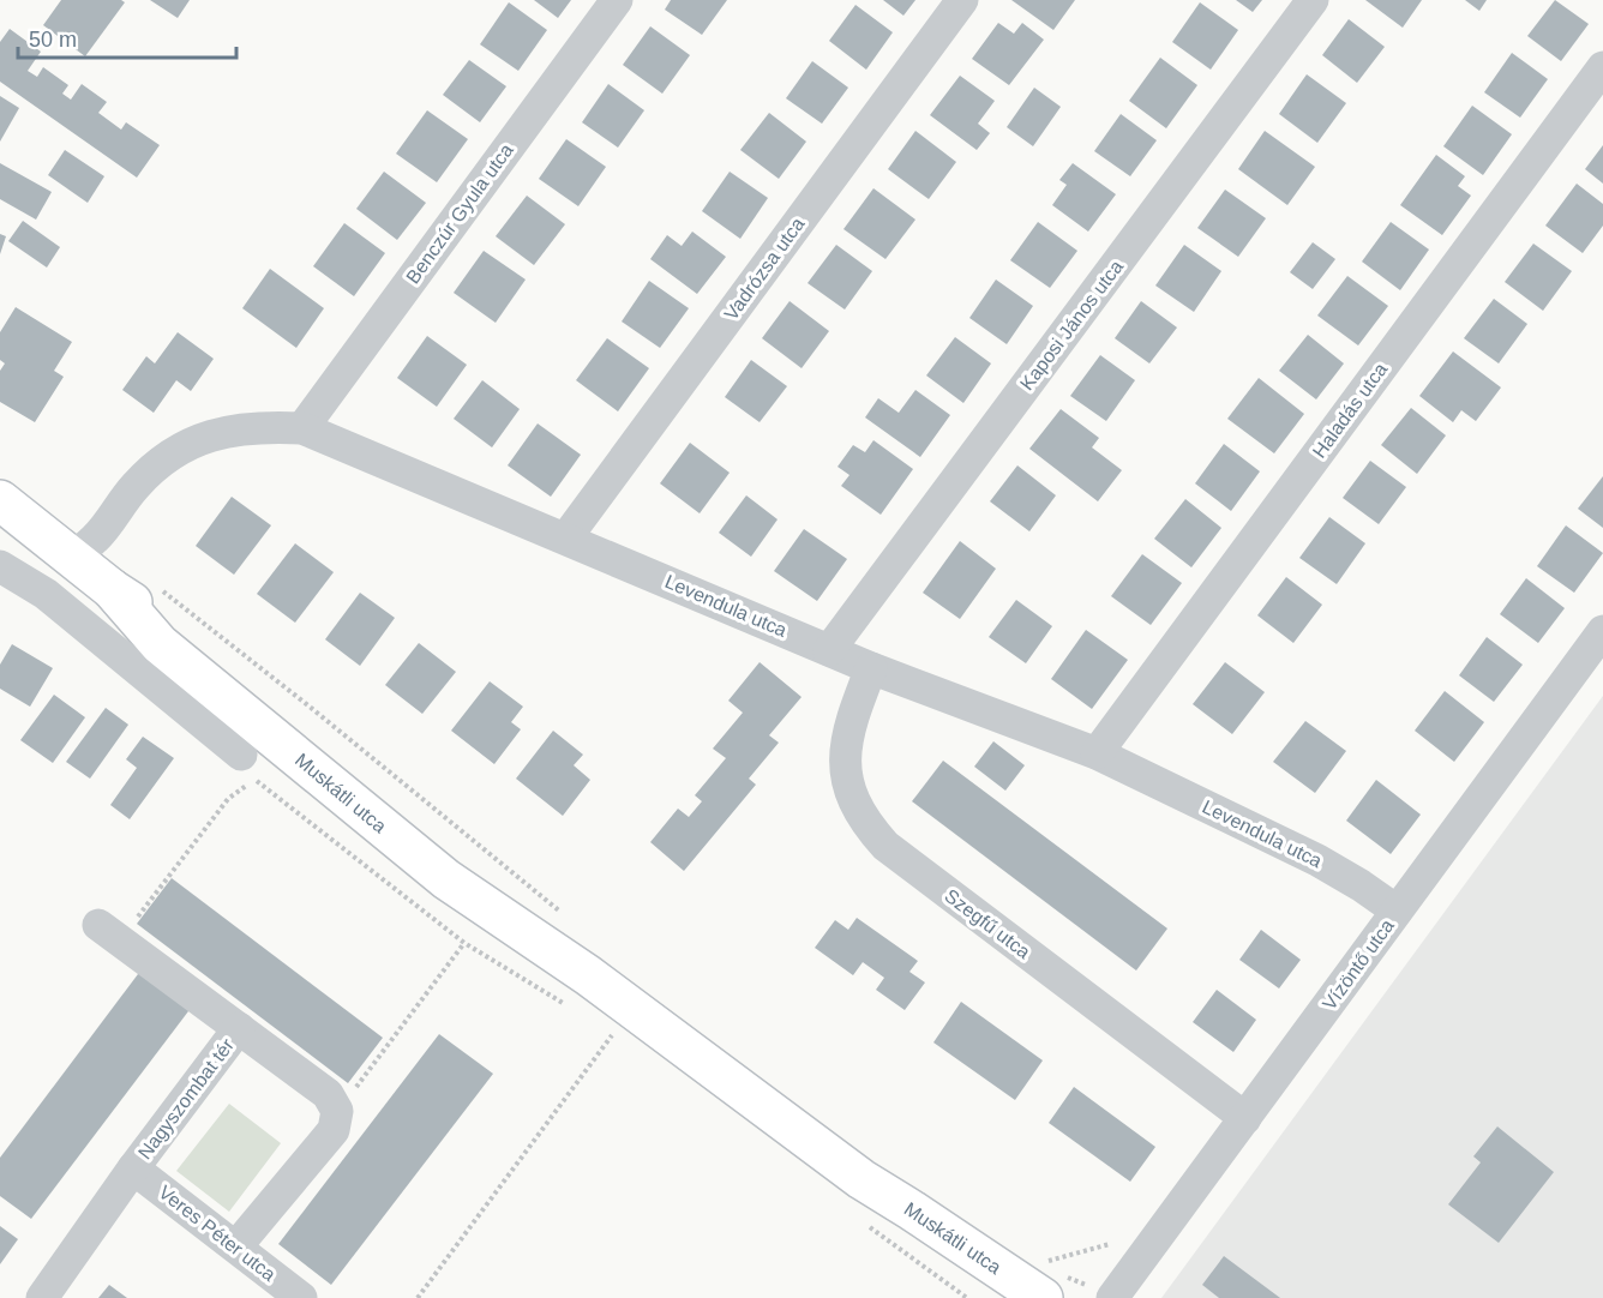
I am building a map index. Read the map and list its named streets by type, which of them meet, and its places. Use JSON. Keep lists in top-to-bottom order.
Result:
{
  "streets": {
    "main road": ["Muskátli utca"],
    "street": [
      "Benczúr Gyula utca",
      "Vadrózsa utca",
      "Kaposi János utca",
      "Haladás utca",
      "Levendula utca",
      "Szegfű utca",
      "Vízöntő utca",
      "Nagyszombat tér",
      "Veres Péter utca"
    ]
  },
  "crossings": [
    ["Benczúr Gyula utca", "Levendula utca"],
    ["Vadrózsa utca", "Levendula utca"],
    ["Kaposi János utca", "Levendula utca"],
    ["Haladás utca", "Levendula utca"],
    ["Levendula utca", "Muskátli utca"],
    ["Levendula utca", "Szegfű utca"],
    ["Levendula utca", "Vízöntő utca"],
    ["Szegfű utca", "Vízöntő utca"],
    ["Nagyszombat tér", "Veres Péter utca"]
  ],
  "scale_bar": "50 m"
}
